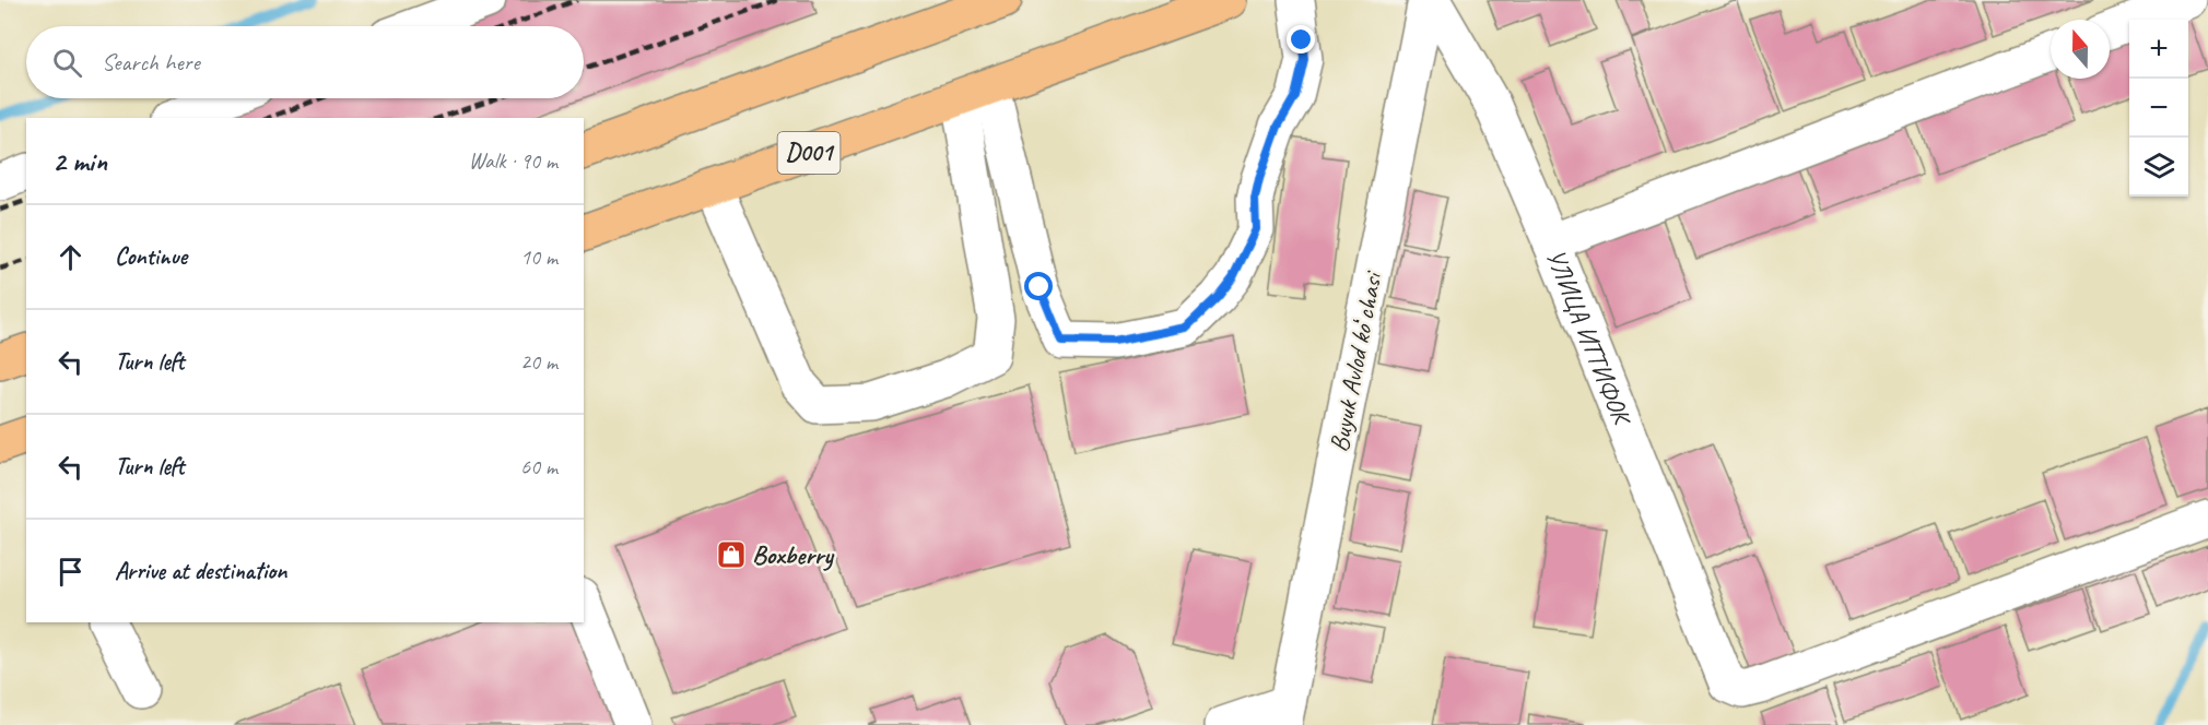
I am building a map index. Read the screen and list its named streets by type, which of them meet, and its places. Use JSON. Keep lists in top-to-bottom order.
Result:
{
  "streets": {
    "highway": ["D001"],
    "street": ["УЛИЦА ИТТИФОК", "Buyuk Avlod koʻchasi"]
  },
  "places": {
    "shop": ["Boxberry"]
  },
  "north": "top",
  "page": {
    "map_buttons": ["+", "−"],
    "search": "Search here",
    "heading": ["2 min", "Walk · 90 m"],
    "list": [
      ["Continue", "10 m"],
      ["Turn left", "20 m"],
      ["Turn left", "60 m"],
      "Arrive at destination"
    ]
  }
}
